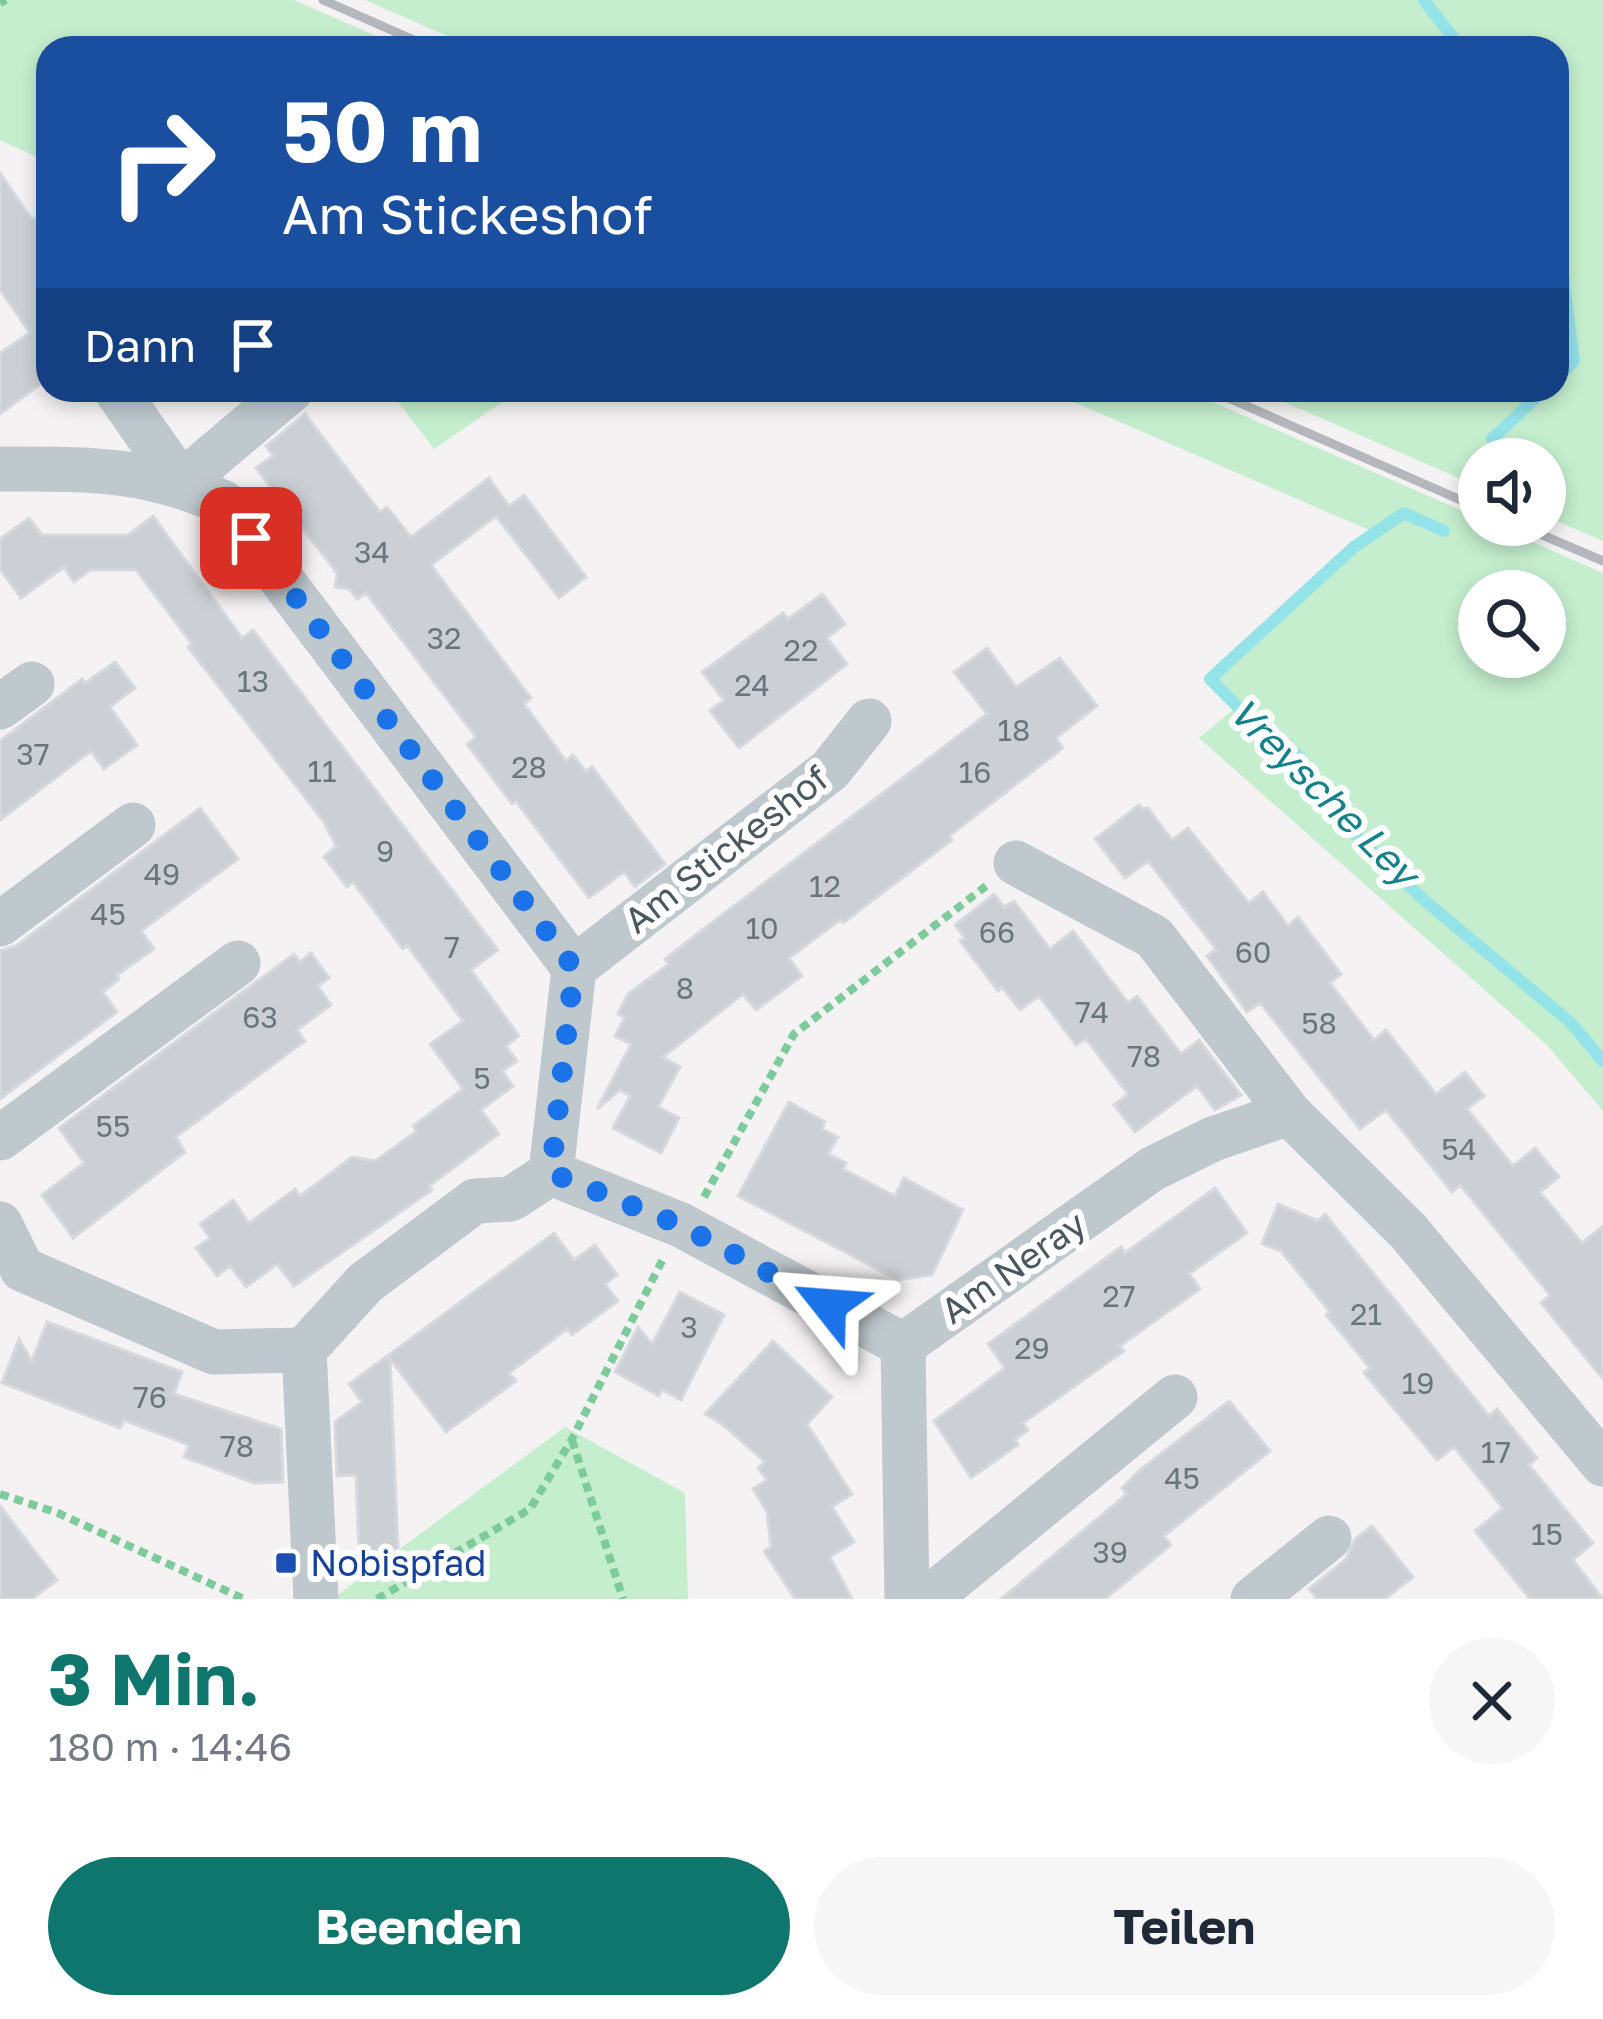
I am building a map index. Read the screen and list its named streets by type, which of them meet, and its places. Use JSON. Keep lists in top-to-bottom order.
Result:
{
  "streets": {
    "street": ["Am Stickeshof", "Am Neray"]
  },
  "water": ["Vreysche Ley"],
  "places": {
    "transit": ["Nobispfad"]
  },
  "house_numbers": [
    "34",
    "32",
    "22",
    "13",
    "24",
    "18",
    "37",
    "28",
    "11",
    "16",
    "9",
    "49",
    "12",
    "45",
    "10",
    "66",
    "7",
    "60",
    "8",
    "74",
    "63",
    "58",
    "78",
    "5",
    "55",
    "54",
    "27",
    "21",
    "3",
    "29",
    "19",
    "76",
    "78",
    "17",
    "45",
    "15",
    "39"
  ],
  "page": {
    "turn": ["50 m", "Am Stickeshof"],
    "then": "Dann",
    "heading": ["3 Min.", "180 m · 14:46"],
    "buttons": ["Beenden", "Teilen"]
  }
}
